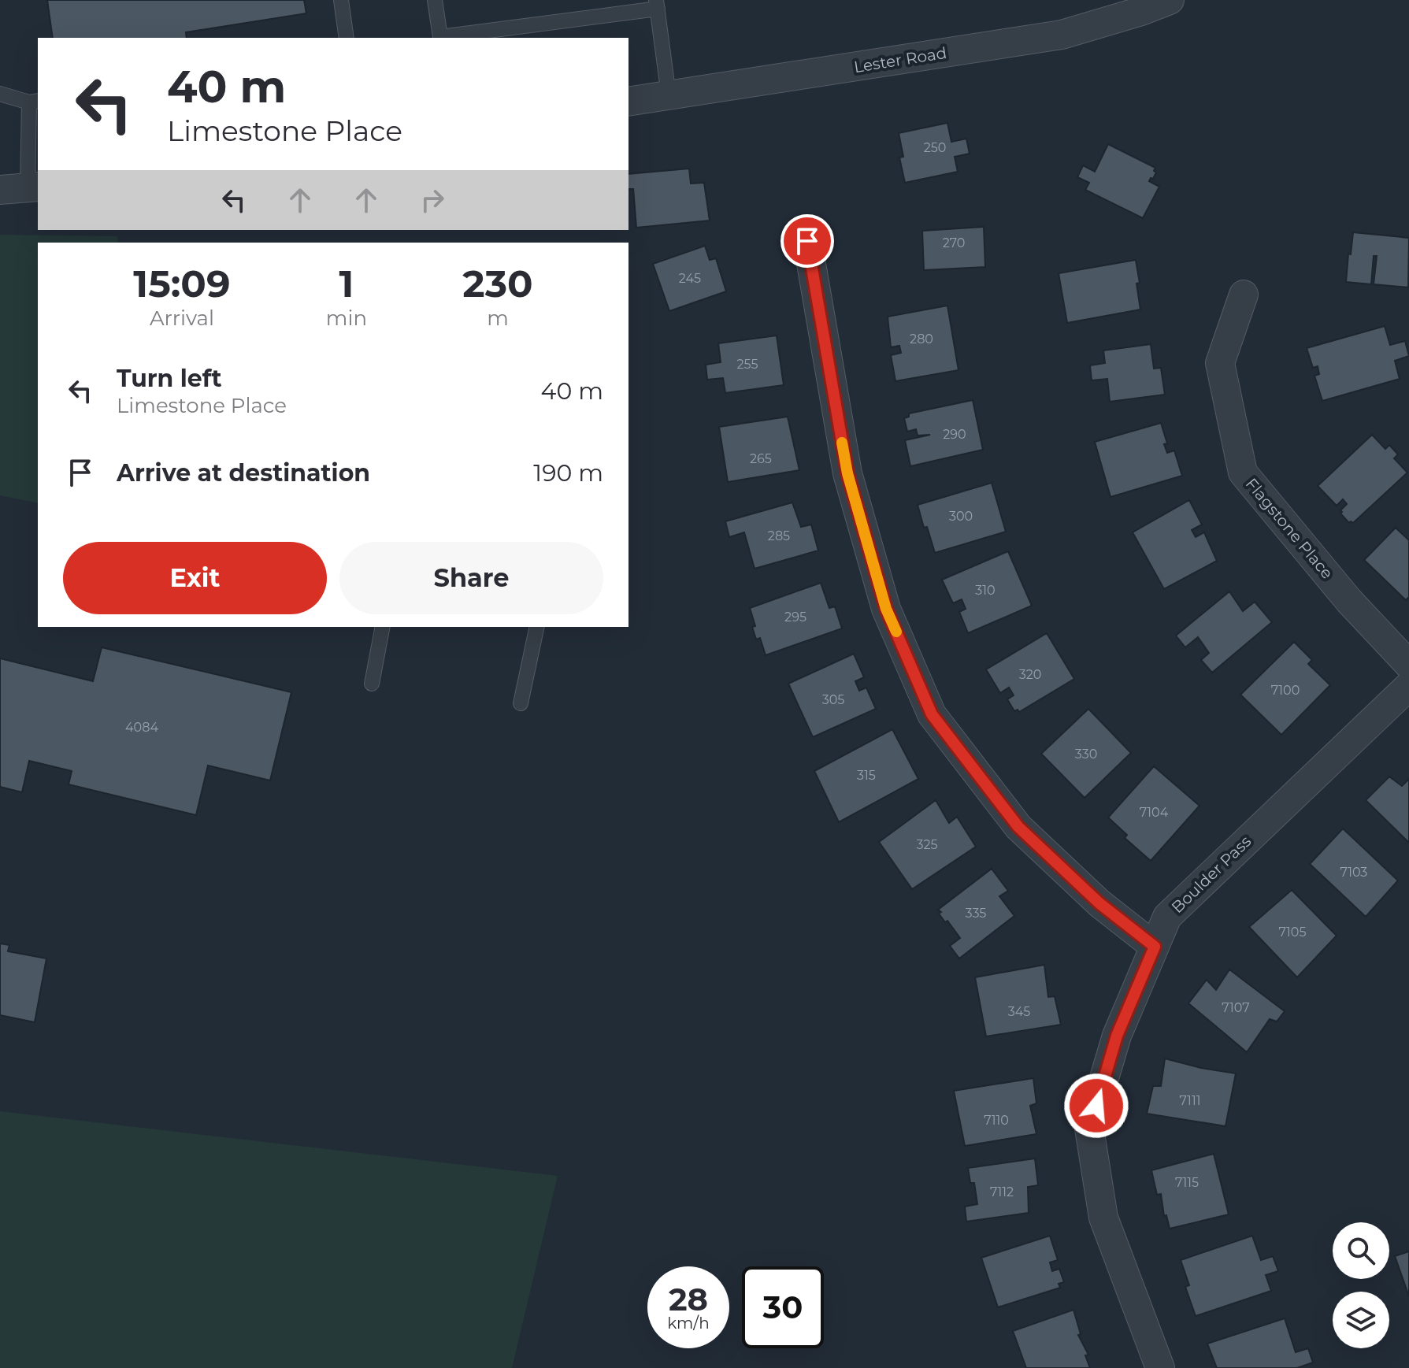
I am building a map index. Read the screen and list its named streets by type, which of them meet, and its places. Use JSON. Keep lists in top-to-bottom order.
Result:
{
  "streets": {
    "street": ["Lester Road", "Flagstone Place", "Boulder Pass"]
  },
  "house_numbers": [
    "250",
    "270",
    "245",
    "280",
    "255",
    "290",
    "265",
    "300",
    "285",
    "310",
    "295",
    "320",
    "7100",
    "305",
    "4084",
    "330",
    "315",
    "7104",
    "325",
    "7103",
    "335",
    "7105",
    "7107",
    "345",
    "7111",
    "7110",
    "7115",
    "7112"
  ],
  "page": {
    "turn": ["40 m", "Limestone Place"],
    "eta": [
      "15:09",
      "Arrival",
      "1",
      "min",
      "230",
      "m"
    ],
    "list": [
      {
        "name": "Turn left",
        "note": "Limestone Place",
        "value": "40 m"
      },
      {
        "name": "Arrive at destination",
        "value": "190 m"
      }
    ],
    "buttons": ["Exit", "Share"],
    "speed": "28 km/h",
    "limit": "30"
  }
}
